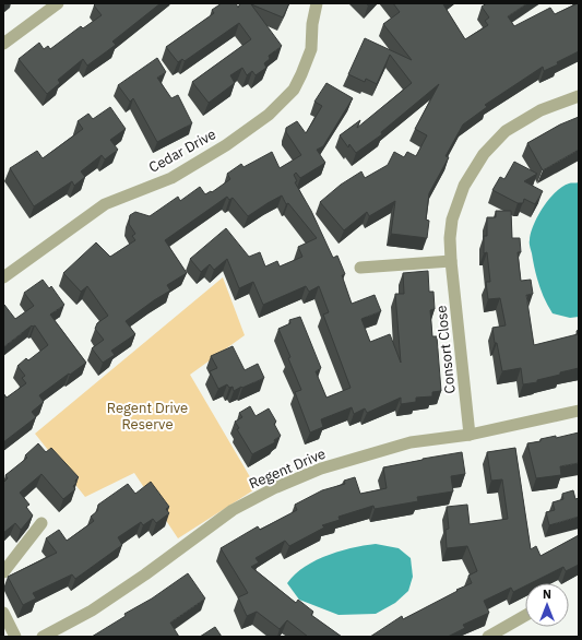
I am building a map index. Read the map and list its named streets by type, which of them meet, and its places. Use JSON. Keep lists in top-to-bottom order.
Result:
{
  "streets": {
    "street": ["Cedar Drive", "Consort Close", "Regent Drive"]
  },
  "crossings": [
    ["Consort Close", "Regent Drive"]
  ],
  "parks": ["Regent Drive Reserve"],
  "north": "top"
}
